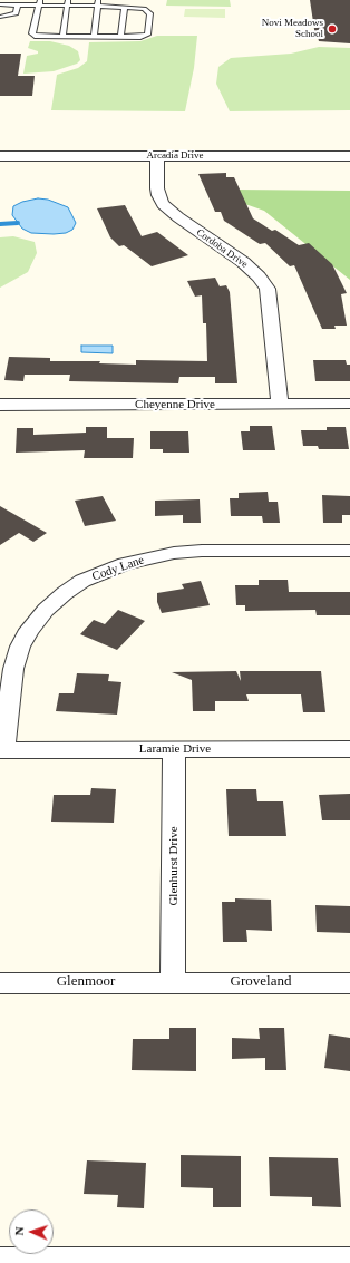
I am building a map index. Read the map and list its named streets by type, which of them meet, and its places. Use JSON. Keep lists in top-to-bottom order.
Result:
{
  "streets": {
    "street": [
      "Arcadia Drive",
      "Cordoba Drive",
      "Cheyenne Drive",
      "Cody Lane",
      "Laramie Drive",
      "Glenhurst Drive",
      "Glenmoor",
      "Groveland"
    ]
  },
  "crossings": [
    ["Arcadia Drive", "Cordoba Drive"],
    ["Cordoba Drive", "Cheyenne Drive"],
    ["Cody Lane", "Laramie Drive"],
    ["Laramie Drive", "Glenhurst Drive"],
    ["Glenhurst Drive", "Glenmoor"],
    ["Glenhurst Drive", "Groveland"],
    ["Glenmoor", "Groveland"]
  ],
  "places": ["Novi Meadows School"],
  "north": "left"
}
